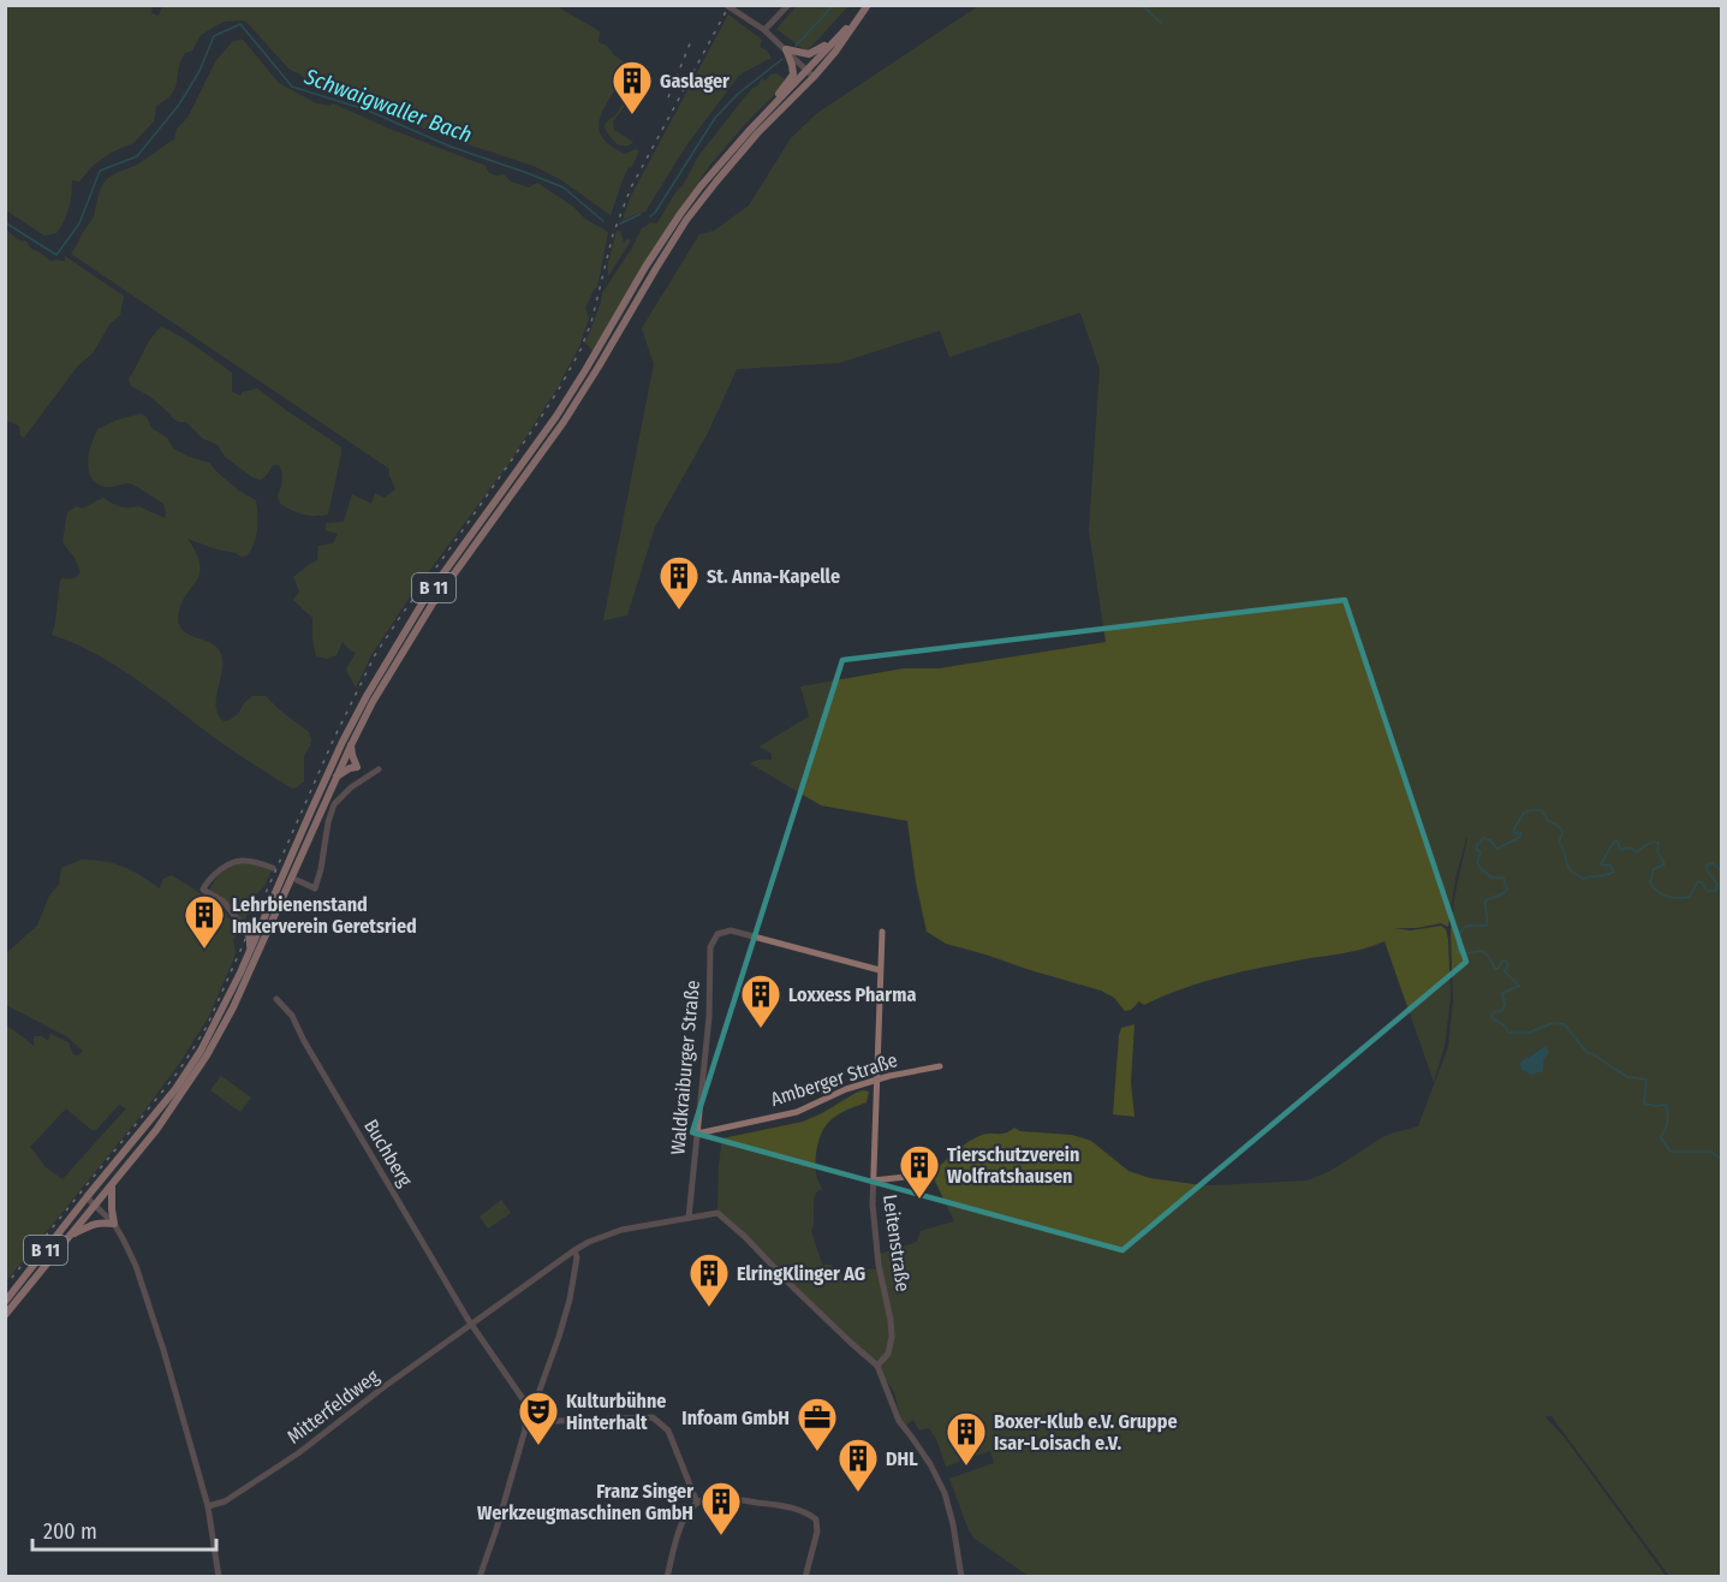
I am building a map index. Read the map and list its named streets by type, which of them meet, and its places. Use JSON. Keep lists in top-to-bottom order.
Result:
{
  "streets": {
    "main road": ["B 11"],
    "street": [
      "Waldkraiburger Straße",
      "Amberger Straße",
      "Buchberg",
      "Leitenstraße",
      "Mitterfeldweg"
    ]
  },
  "crossings": [
    ["Waldkraiburger Straße", "Amberger Straße"],
    ["Buchberg", "Mitterfeldweg"]
  ],
  "water": ["Schwaigwaller Bach"],
  "places": {
    "building": [
      "Gaslager",
      "St. Anna-Kapelle",
      "Lehrbienenstand Imkerverein Geretsried",
      "Loxxess Pharma",
      "Tierschutzverein Wolfratshausen",
      "ElringKlinger AG",
      "Boxer-Klub e.V. Gruppe Isar-Loisach e.V.",
      "DHL",
      "Franz Singer Werkzeugmaschinen GmbH"
    ],
    "theatre": ["Kulturbühne Hinterhalt"],
    "office": ["Infoam GmbH"]
  },
  "scale_bar": "200 m"
}
